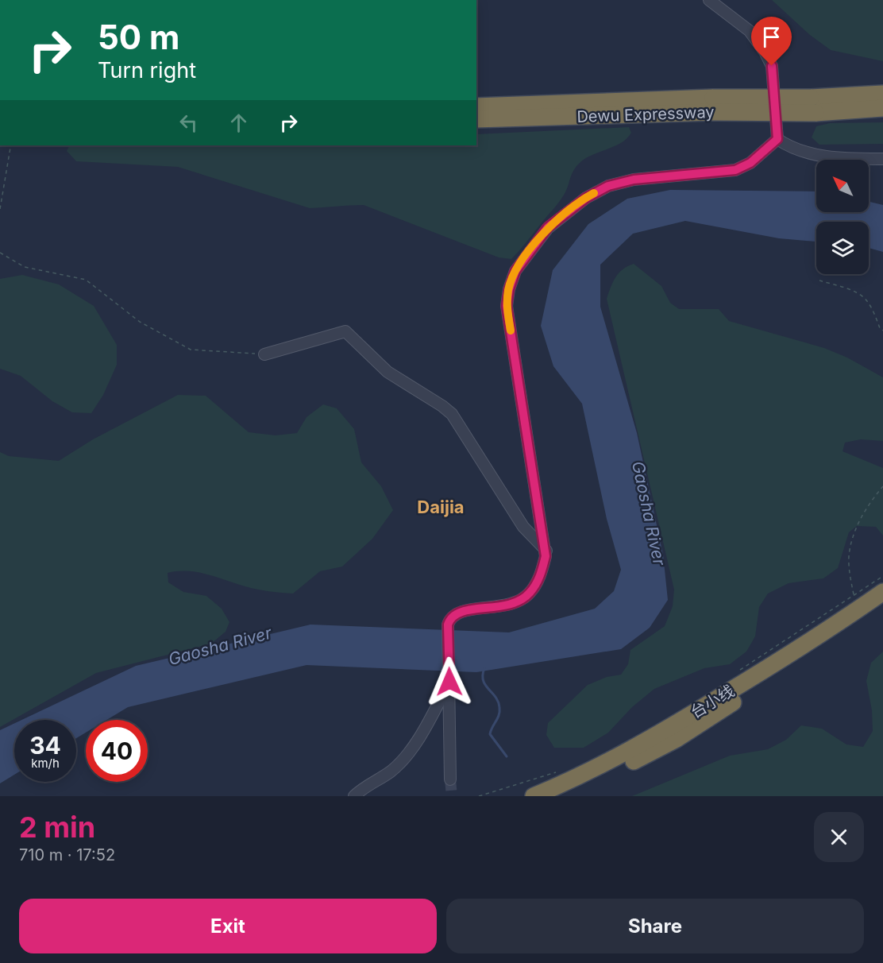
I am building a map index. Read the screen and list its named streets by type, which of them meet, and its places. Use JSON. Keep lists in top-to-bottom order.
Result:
{
  "streets": {
    "highway": ["Dewu Expressway", "台小线"]
  },
  "districts": ["Daijia"],
  "water": ["Gaosha River"],
  "north": "top left",
  "page": {
    "turn": ["50 m", "Turn right"],
    "speed": "34 km/h",
    "limit": "40",
    "heading": ["2 min", "710 m · 17:52"],
    "buttons": ["Exit", "Share"]
  }
}
